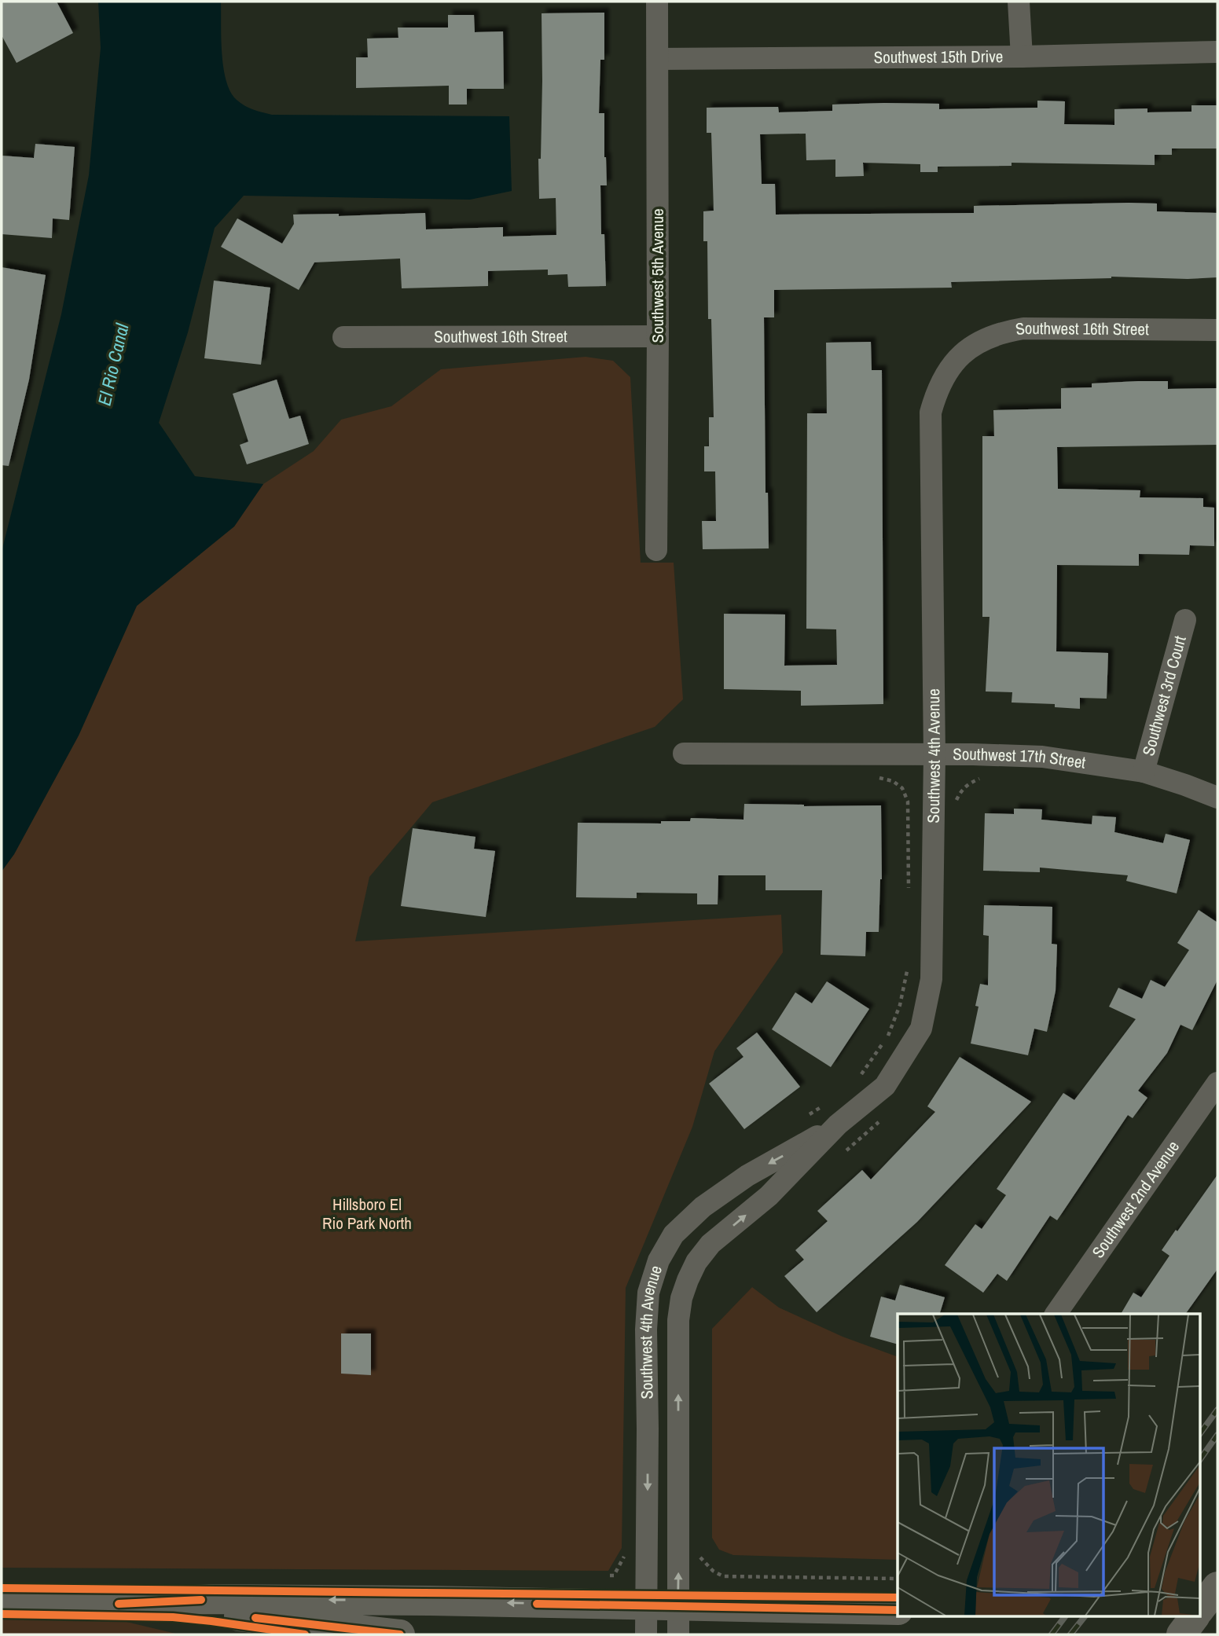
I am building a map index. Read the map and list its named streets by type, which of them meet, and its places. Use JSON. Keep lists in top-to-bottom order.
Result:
{
  "streets": {
    "street": [
      "Southwest 15th Drive",
      "Southwest 5th Avenue",
      "Southwest 16th Street",
      "Southwest 3rd Court",
      "Southwest 4th Avenue",
      "Southwest 17th Street",
      "Southwest 2nd Avenue"
    ]
  },
  "crossings": [
    ["Southwest 15th Drive", "Southwest 5th Avenue"],
    ["Southwest 5th Avenue", "Southwest 16th Street"],
    ["Southwest 16th Street", "Southwest 4th Avenue"],
    ["Southwest 3rd Court", "Southwest 17th Street"],
    ["Southwest 4th Avenue", "Southwest 17th Street"]
  ],
  "water": ["El Rio Canal"],
  "parks": ["Hillsboro El Rio Park North"]
}
